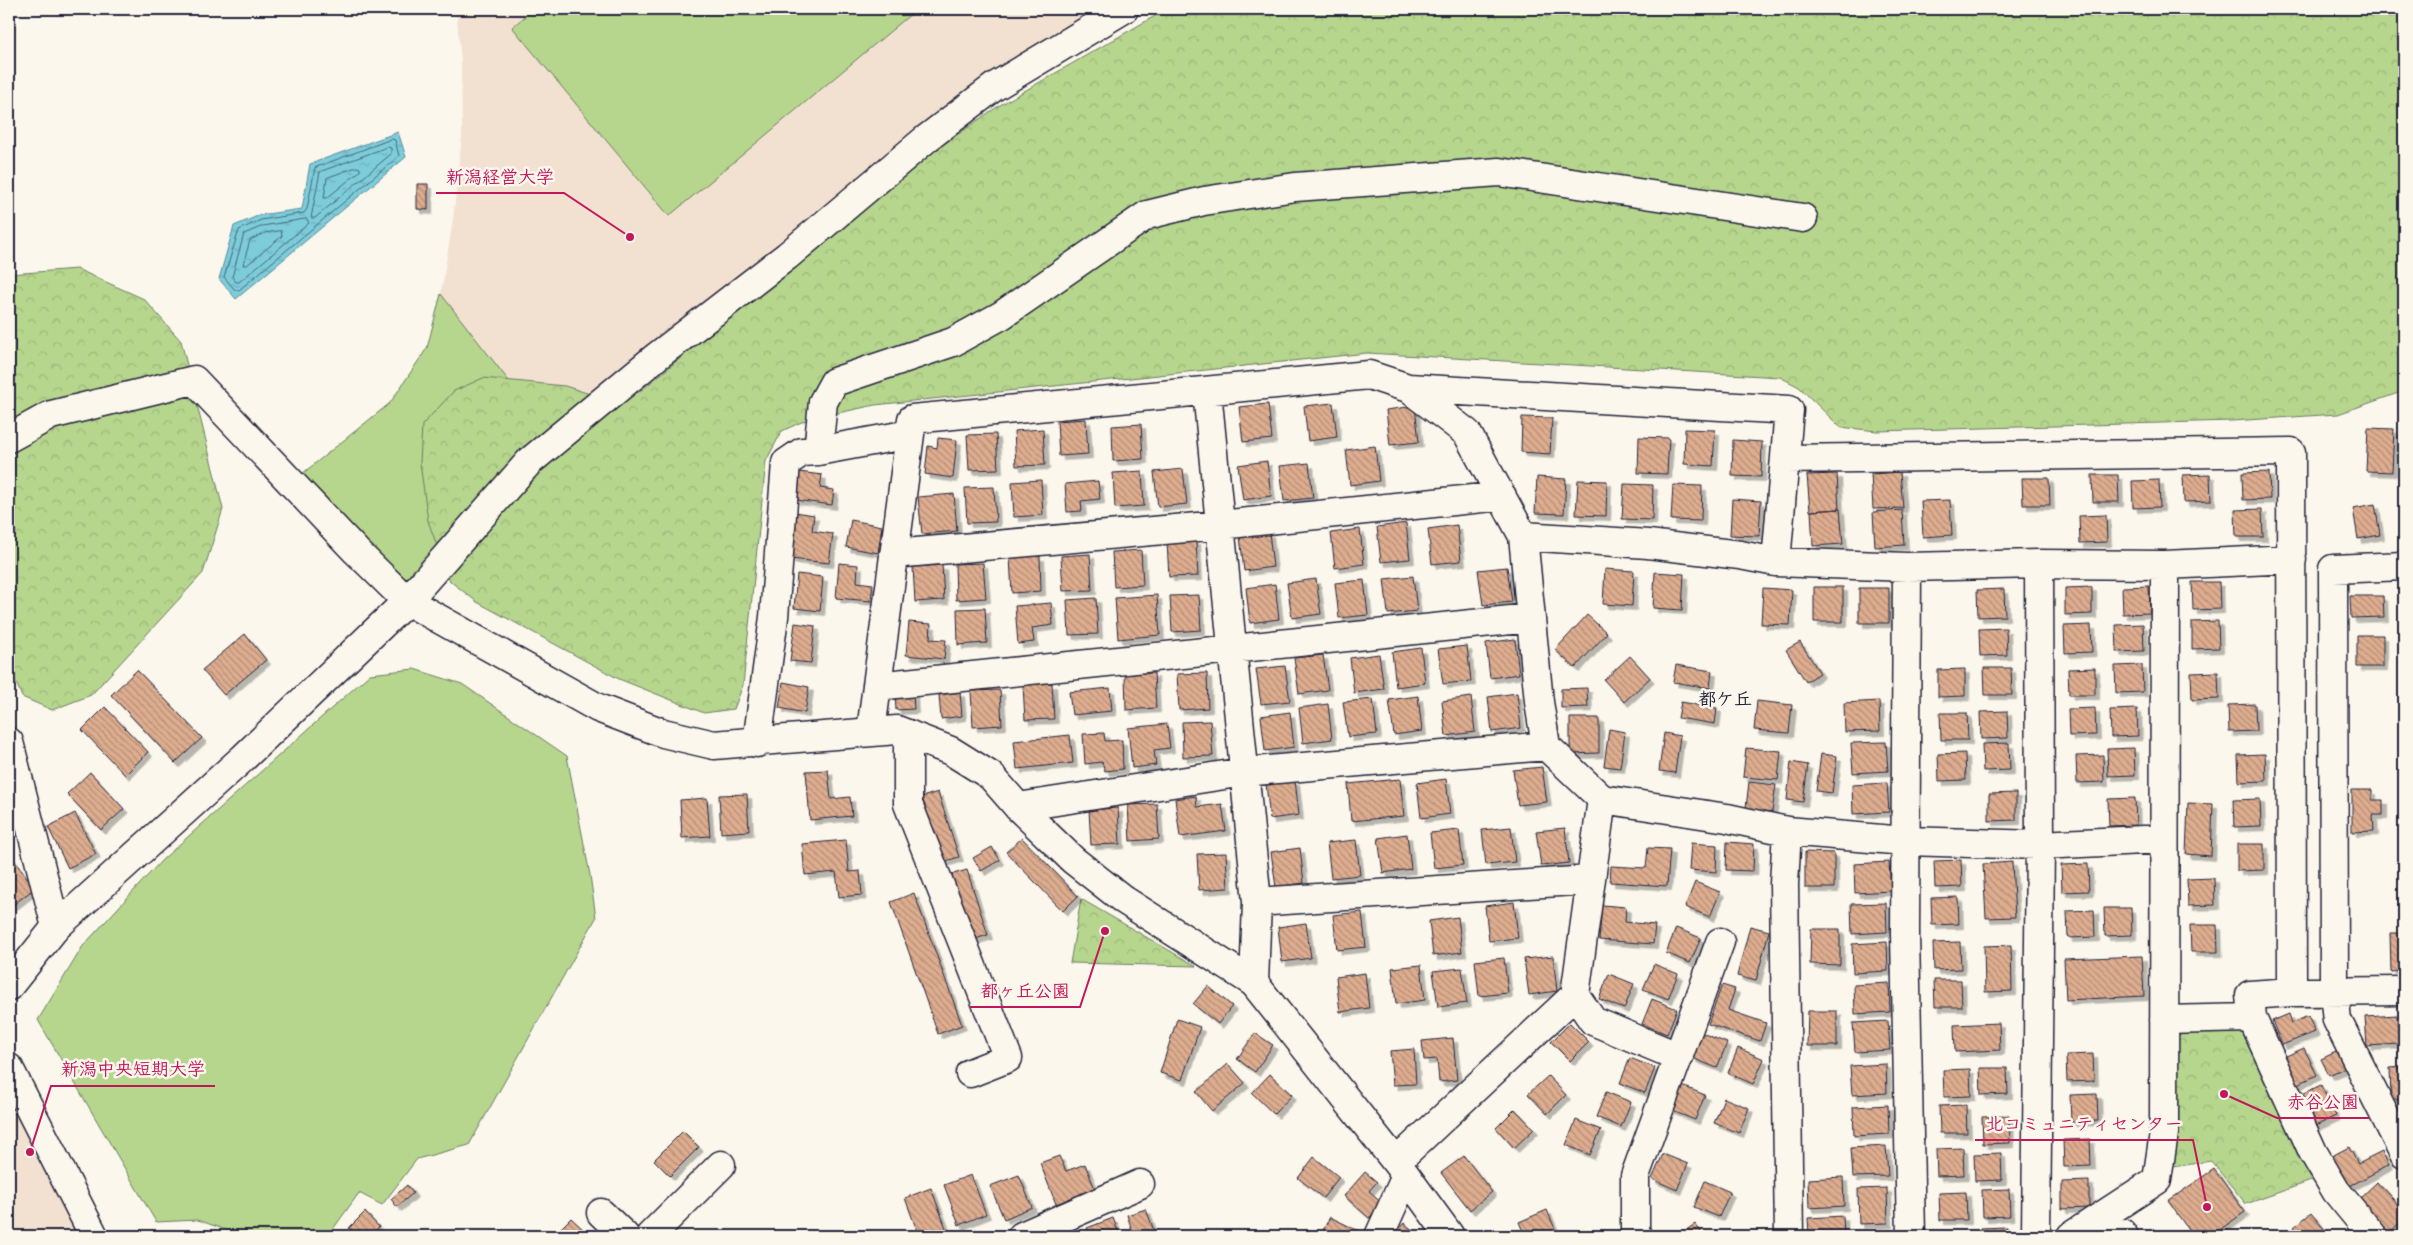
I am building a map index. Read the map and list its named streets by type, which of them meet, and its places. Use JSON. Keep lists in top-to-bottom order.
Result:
{
  "districts": ["都ケ丘"],
  "places": [
    "新潟経営大学",
    "都ヶ丘公園",
    "赤谷公園",
    "新潟中央短期大学",
    "北コミュニティセンター"
  ]
}
